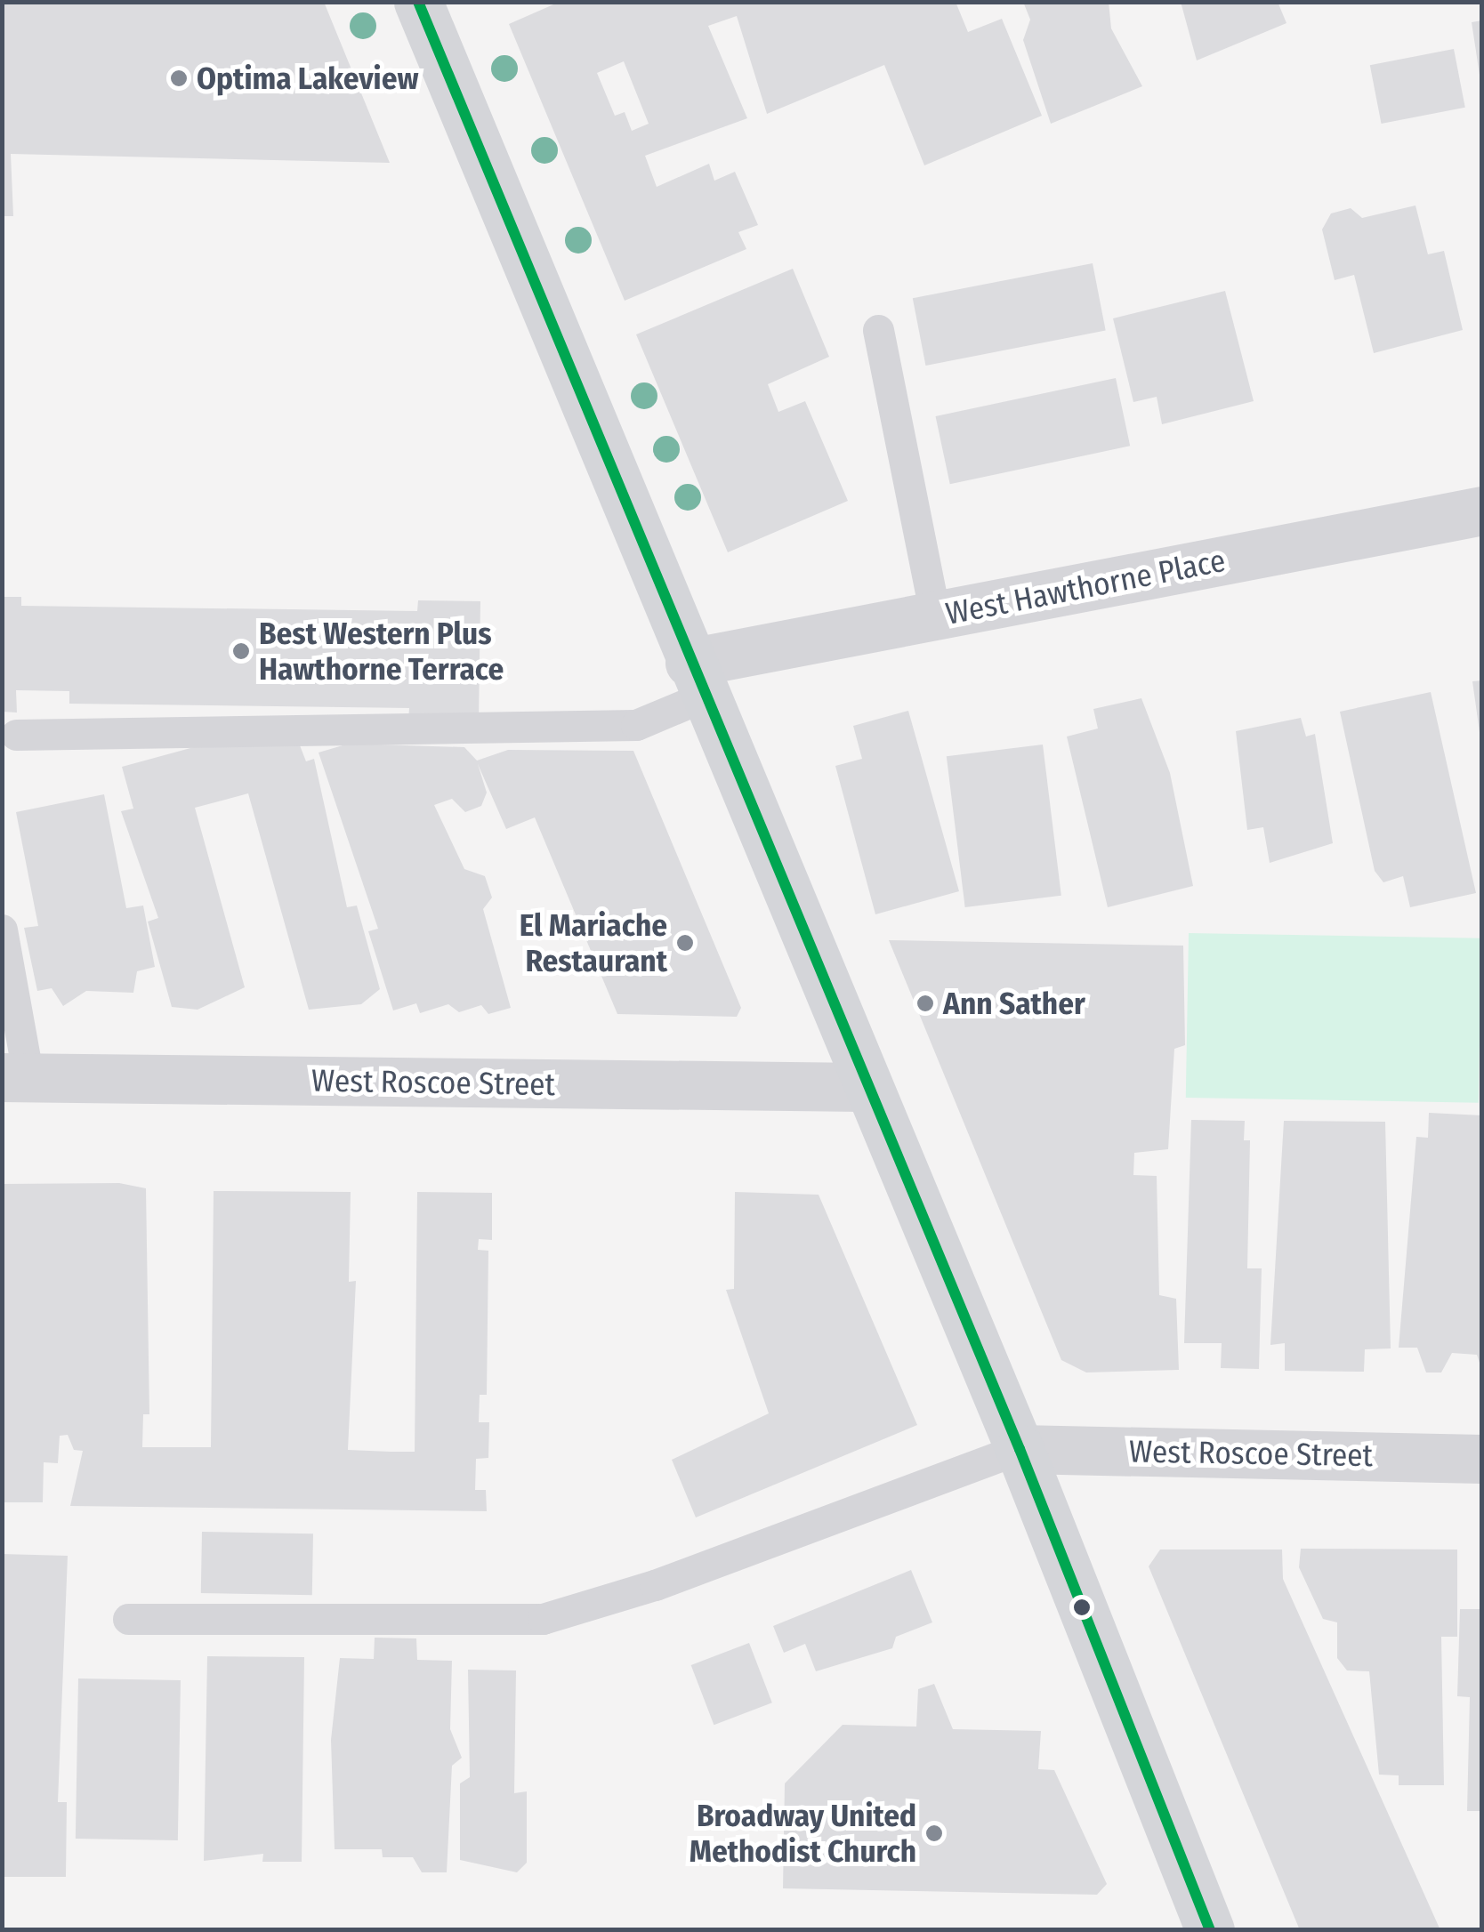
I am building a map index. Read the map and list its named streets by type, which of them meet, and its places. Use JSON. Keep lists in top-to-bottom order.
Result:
{
  "streets": {
    "street": ["West Hawthorne Place", "West Roscoe Street"]
  },
  "places": [
    "Optima Lakeview",
    "Best Western Plus Hawthorne Terrace",
    "El Mariache Restaurant",
    "Ann Sather",
    "Broadway United Methodist Church"
  ]
}
